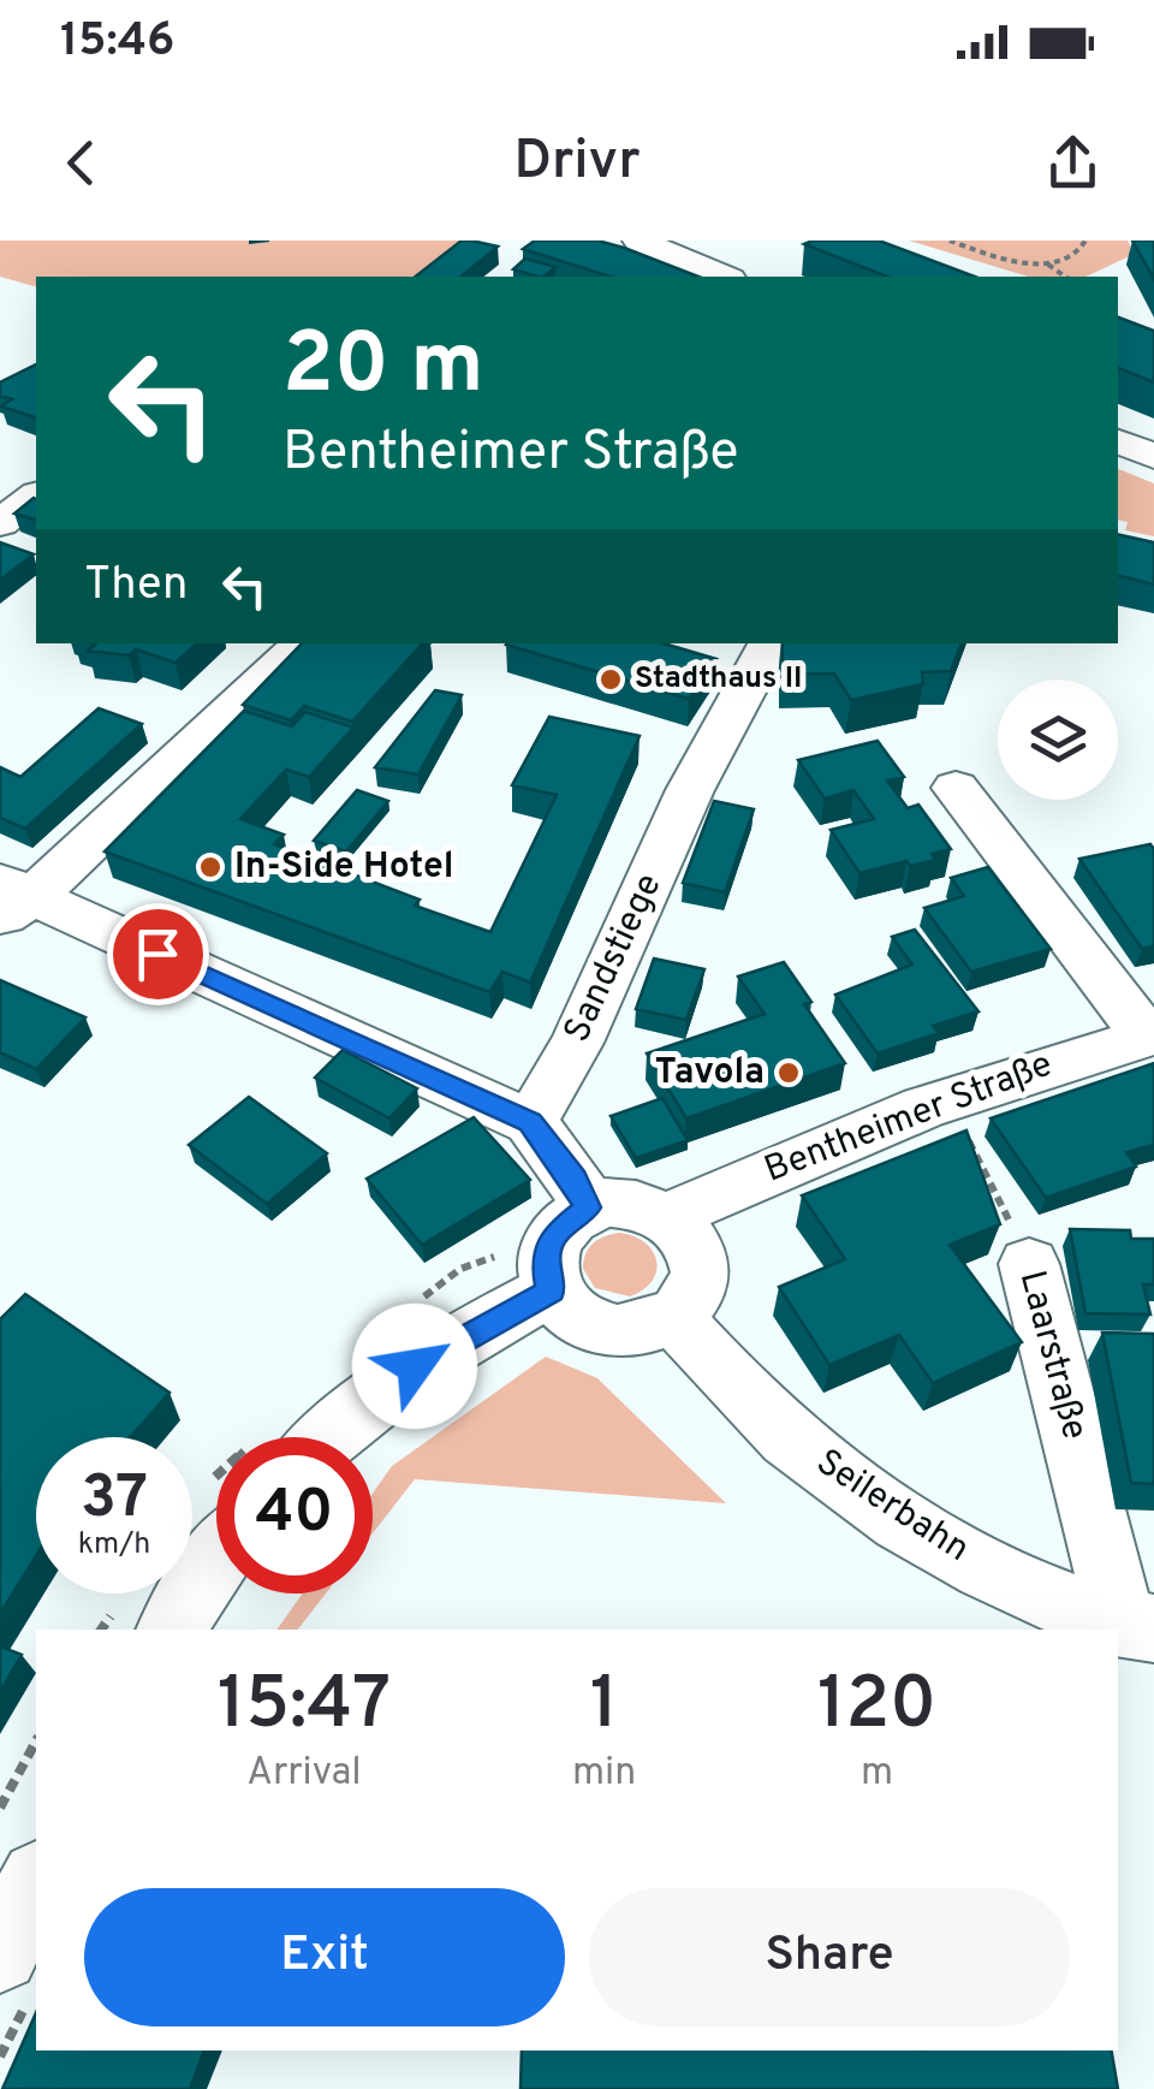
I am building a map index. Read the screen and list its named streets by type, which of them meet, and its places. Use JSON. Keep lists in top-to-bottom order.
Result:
{
  "streets": {
    "street": [
      "Sandstiege",
      "Bentheimer Straße",
      "Laarstraße",
      "Seilerbahn"
    ]
  },
  "crossings": [
    ["Bentheimer Straße", "Laarstraße"],
    ["Bentheimer Straße", "Seilerbahn"],
    ["Laarstraße", "Seilerbahn"]
  ],
  "places": ["Stadthaus II", "In-Side Hotel", "Tavola"],
  "page": {
    "status": "15:46",
    "header": "Drivr",
    "turn": ["20 m", "Bentheimer Straße"],
    "then": "Then",
    "speed": "37 km/h",
    "limit": "40",
    "eta": [
      "15:47",
      "Arrival",
      "1",
      "min",
      "120",
      "m"
    ],
    "buttons": ["Exit", "Share"]
  }
}
